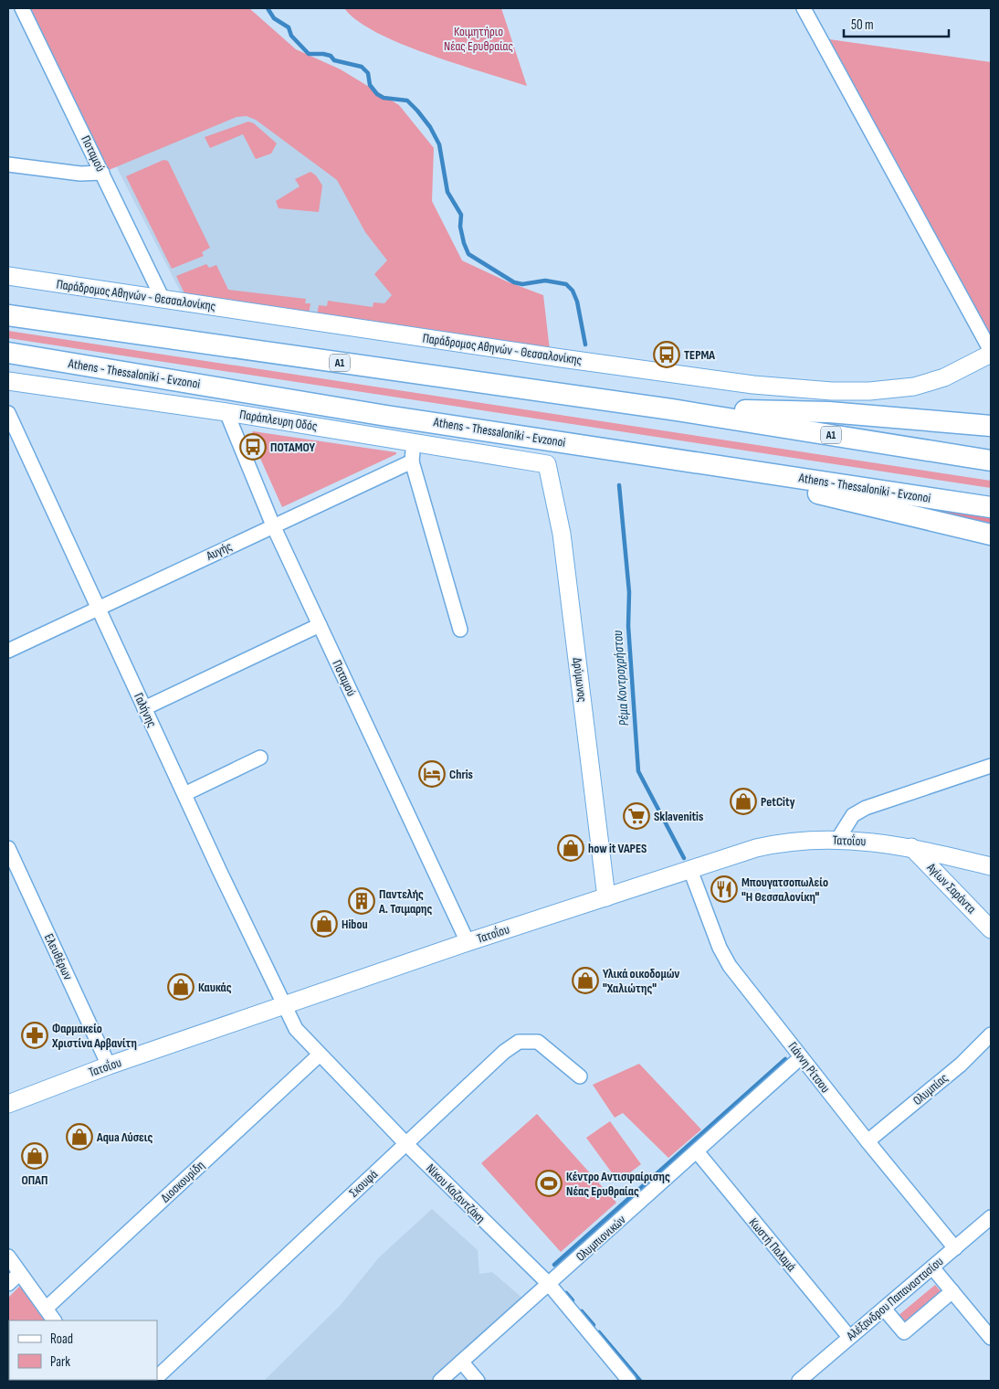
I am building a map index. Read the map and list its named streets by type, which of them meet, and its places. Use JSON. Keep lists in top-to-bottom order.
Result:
{
  "streets": {
    "highway": ["Α1", "Athens - Thessaloniki - Evzonoi"],
    "main road": [
      "Παράδρομος Αθηνών - Θεσσαλονίκης",
      "Παράπλευρη Οδός",
      "Δρύμωνος",
      "Τατοΐου",
      "Αγίων Σαράντα"
    ],
    "street": [
      "Ποταμού",
      "Αυγής",
      "Γαλήνης",
      "Ελευθέρων",
      "Γιάννη Ρίτσου",
      "Ολυμπίας",
      "Διοσκουρίδη",
      "Σκουφά",
      "Νίκου Καζαντζάκη",
      "Ολυμπιονικών",
      "Κωστή Παλαμά",
      "Αλέξανδρου Παπαναστασίου"
    ]
  },
  "crossings": [
    ["Ποταμού", "Παράδρομος Αθηνών - Θεσσαλονίκης"],
    ["Ποταμού", "Παράπλευρη Οδός"],
    ["Ποταμού", "Αυγής"],
    ["Ποταμού", "Τατοΐου"],
    ["Παράπλευρη Οδός", "Δρύμωνος"],
    ["Αυγής", "Γαλήνης"],
    ["Δρύμωνος", "Τατοΐου"],
    ["Γαλήνης", "Τατοΐου"],
    ["Γαλήνης", "Νίκου Καζαντζάκη"],
    ["Τατοΐου", "Αγίων Σαράντα"],
    ["Τατοΐου", "Ελευθέρων"],
    ["Τατοΐου", "Γιάννη Ρίτσου"],
    ["Τατοΐου", "Νίκου Καζαντζάκη"],
    ["Γιάννη Ρίτσου", "Ολυμπίας"],
    ["Γιάννη Ρίτσου", "Ολυμπιονικών"],
    ["Γιάννη Ρίτσου", "Αλέξανδρου Παπαναστασίου"],
    ["Διοσκουρίδη", "Νίκου Καζαντζάκη"],
    ["Σκουφά", "Νίκου Καζαντζάκη"],
    ["Νίκου Καζαντζάκη", "Ολυμπιονικών"],
    ["Ολυμπιονικών", "Κωστή Παλαμά"],
    ["Κωστή Παλαμά", "Αλέξανδρου Παπαναστασίου"]
  ],
  "water": ["Ρέμα Κοντροχρήστου"],
  "parks": ["Κοιμητήριο Νέας Ερυθραίας"],
  "places": {
    "bus stop": ["ΤΕΡΜΑ", "ΠΟΤΑΜΟΥ"],
    "hotel": ["Chris"],
    "shop": [
      "PetCity",
      "how it VAPES",
      "Hibou",
      "Υλικά οικοδομών \"Χαλιώτης\"",
      "Καυκάς",
      "Aqua Λύσεις",
      "ΟΠΑΠ"
    ],
    "supermarket": ["Sklavenitis"],
    "restaurant": ["Μπουγατσοπωλείο \"Η Θεσσαλονίκη\""],
    "building": ["Παντελής Α. Τσιμαρης"],
    "pharmacy": ["Φαρμακείο Χριστίνα Αρβανίτη"],
    "sports": ["Κέντρο Αντισφαίρισης Νέας Ερυθραίας"]
  },
  "legend": ["Road", "Park"],
  "scale_bar": "50 m"
}
